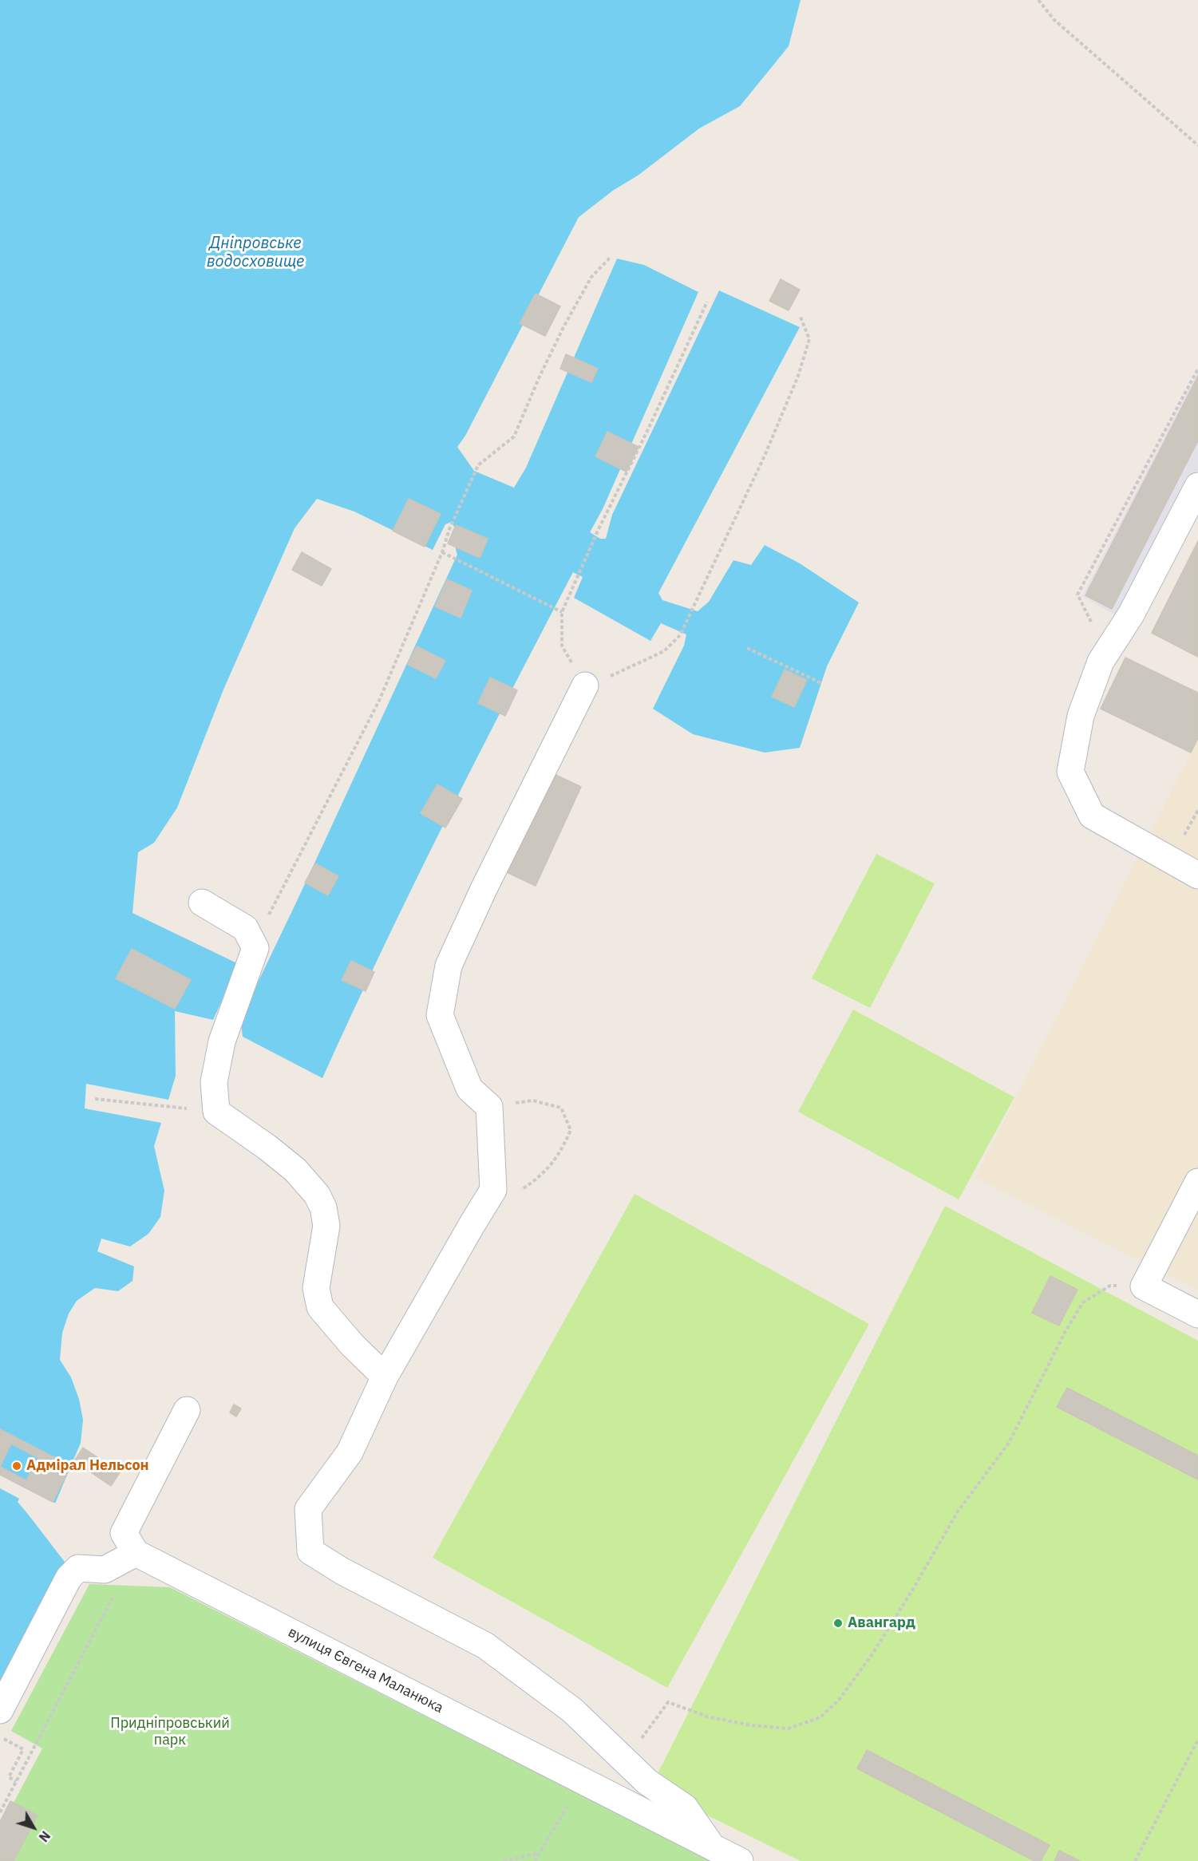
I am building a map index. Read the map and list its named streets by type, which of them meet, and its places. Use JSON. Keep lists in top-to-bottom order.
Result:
{
  "streets": {
    "street": ["вулиця Євгена Маланюка"]
  },
  "water": ["Дніпровське водосховище"],
  "parks": ["Придніпровський парк"],
  "places": ["Адмірал Нельсон", "Авангард"],
  "north": "bottom right"
}
